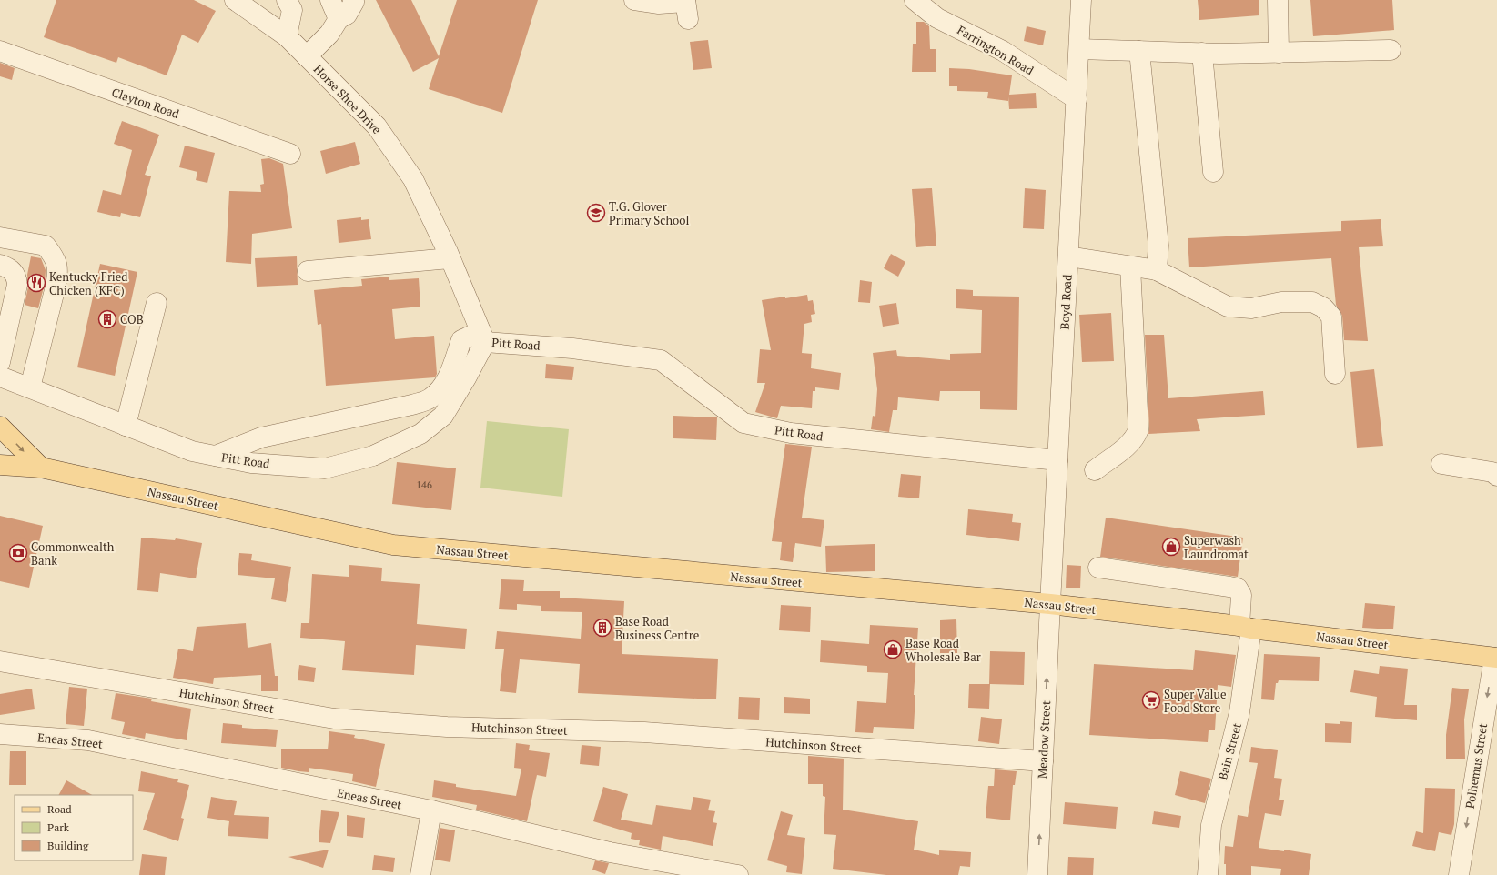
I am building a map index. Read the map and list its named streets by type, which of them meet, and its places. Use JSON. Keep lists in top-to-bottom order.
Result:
{
  "streets": {
    "main road": ["Nassau Street"],
    "street": [
      "Farrington Road",
      "Horse Shoe Drive",
      "Clayton Road",
      "Boyd Road",
      "Pitt Road",
      "Hutchinson Street",
      "Meadow Street",
      "Eneas Street",
      "Bain Street",
      "Polhemus Street"
    ]
  },
  "crossings": [
    ["Farrington Road", "Boyd Road"],
    ["Horse Shoe Drive", "Pitt Road"],
    ["Boyd Road", "Pitt Road"],
    ["Boyd Road", "Nassau Street"],
    ["Boyd Road", "Meadow Street"],
    ["Nassau Street", "Meadow Street"],
    ["Nassau Street", "Bain Street"],
    ["Nassau Street", "Polhemus Street"],
    ["Hutchinson Street", "Meadow Street"]
  ],
  "one_way": ["Meadow Street", "Polhemus Street"],
  "places": {
    "school or university": ["T.G. Glover Primary School"],
    "restaurant": ["Kentucky Fried Chicken (KFC)"],
    "building": ["COB", "Base Road Business Centre"],
    "shop": ["Superwash Laundromat", "Base Road Wholesale Bar"],
    "bank": ["Commonwealth Bank"],
    "supermarket": ["Super Value Food Store"]
  },
  "house_numbers": ["146"],
  "legend": ["Road", "Park", "Building"]
}
